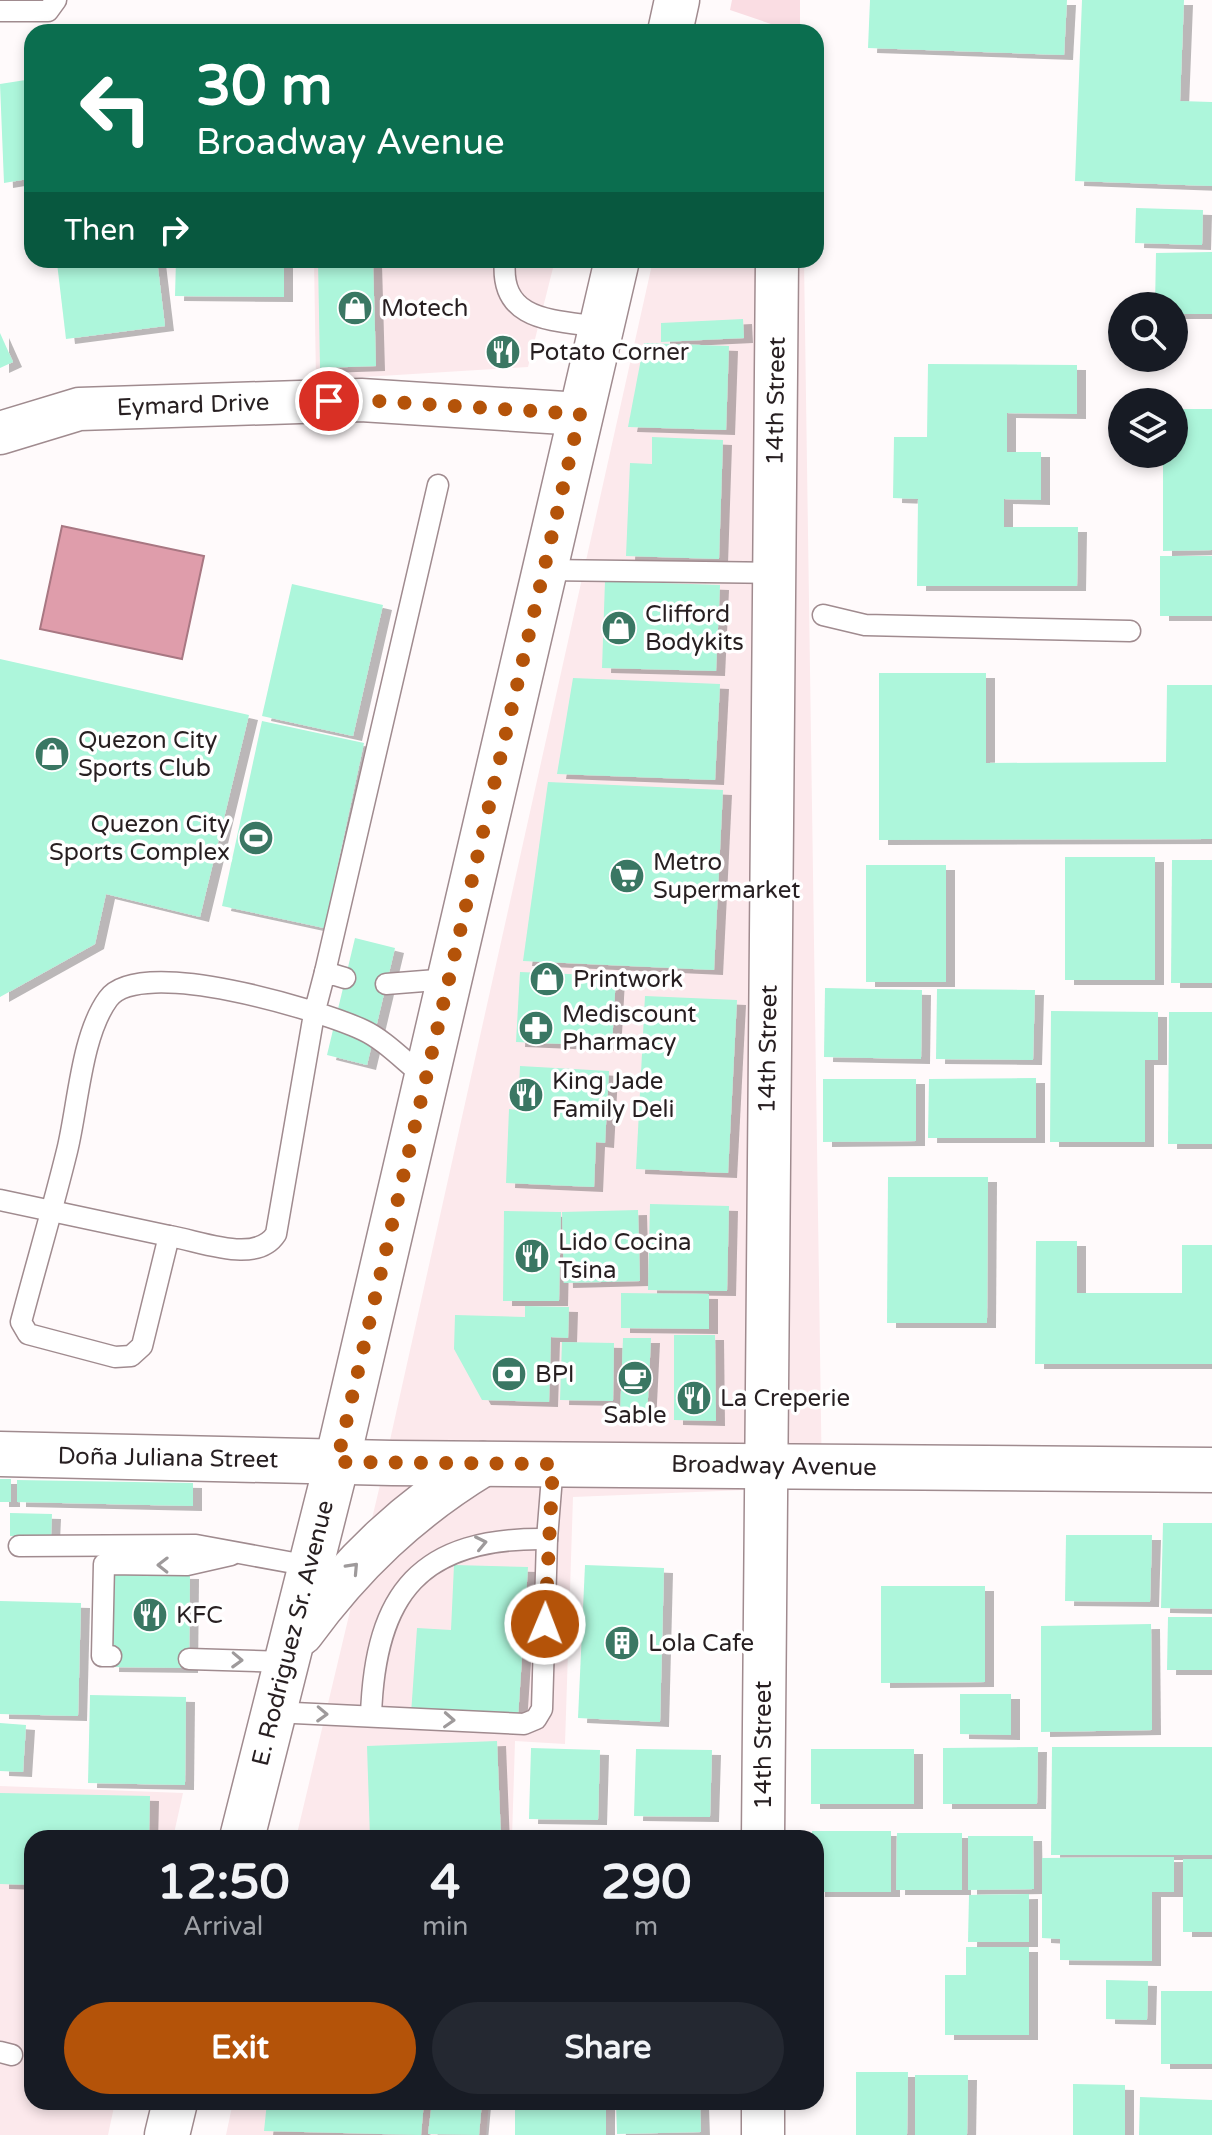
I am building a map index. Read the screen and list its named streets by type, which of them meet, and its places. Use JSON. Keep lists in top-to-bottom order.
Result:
{
  "streets": {
    "main road": ["Doña Juliana Street", "Broadway Avenue", "E. Rodriguez Sr. Avenue"],
    "street": ["14th Street", "Eymard Drive"]
  },
  "crossings": [
    ["14th Street", "Broadway Avenue"],
    ["Eymard Drive", "E. Rodriguez Sr. Avenue"],
    ["Doña Juliana Street", "Broadway Avenue"],
    ["Doña Juliana Street", "E. Rodriguez Sr. Avenue"],
    ["Broadway Avenue", "E. Rodriguez Sr. Avenue"]
  ],
  "places": {
    "shop": [
      "Motech",
      "Clifford Bodykits",
      "Quezon City Sports Club",
      "Printwork"
    ],
    "restaurant": [
      "Potato Corner",
      "King Jade Family Deli",
      "Lido Cocina Tsina",
      "La Creperie",
      "KFC"
    ],
    "sports": ["Quezon City Sports Complex"],
    "supermarket": ["Metro Supermarket"],
    "pharmacy": ["Mediscount Pharmacy"],
    "bank": ["BPI"],
    "cafe": ["Sable"],
    "building": ["Lola Cafe"]
  },
  "page": {
    "turn": ["30 m", "Broadway Avenue"],
    "then": "Then",
    "eta": [
      "12:50",
      "Arrival",
      "4",
      "min",
      "290",
      "m"
    ],
    "buttons": ["Exit", "Share"]
  }
}
